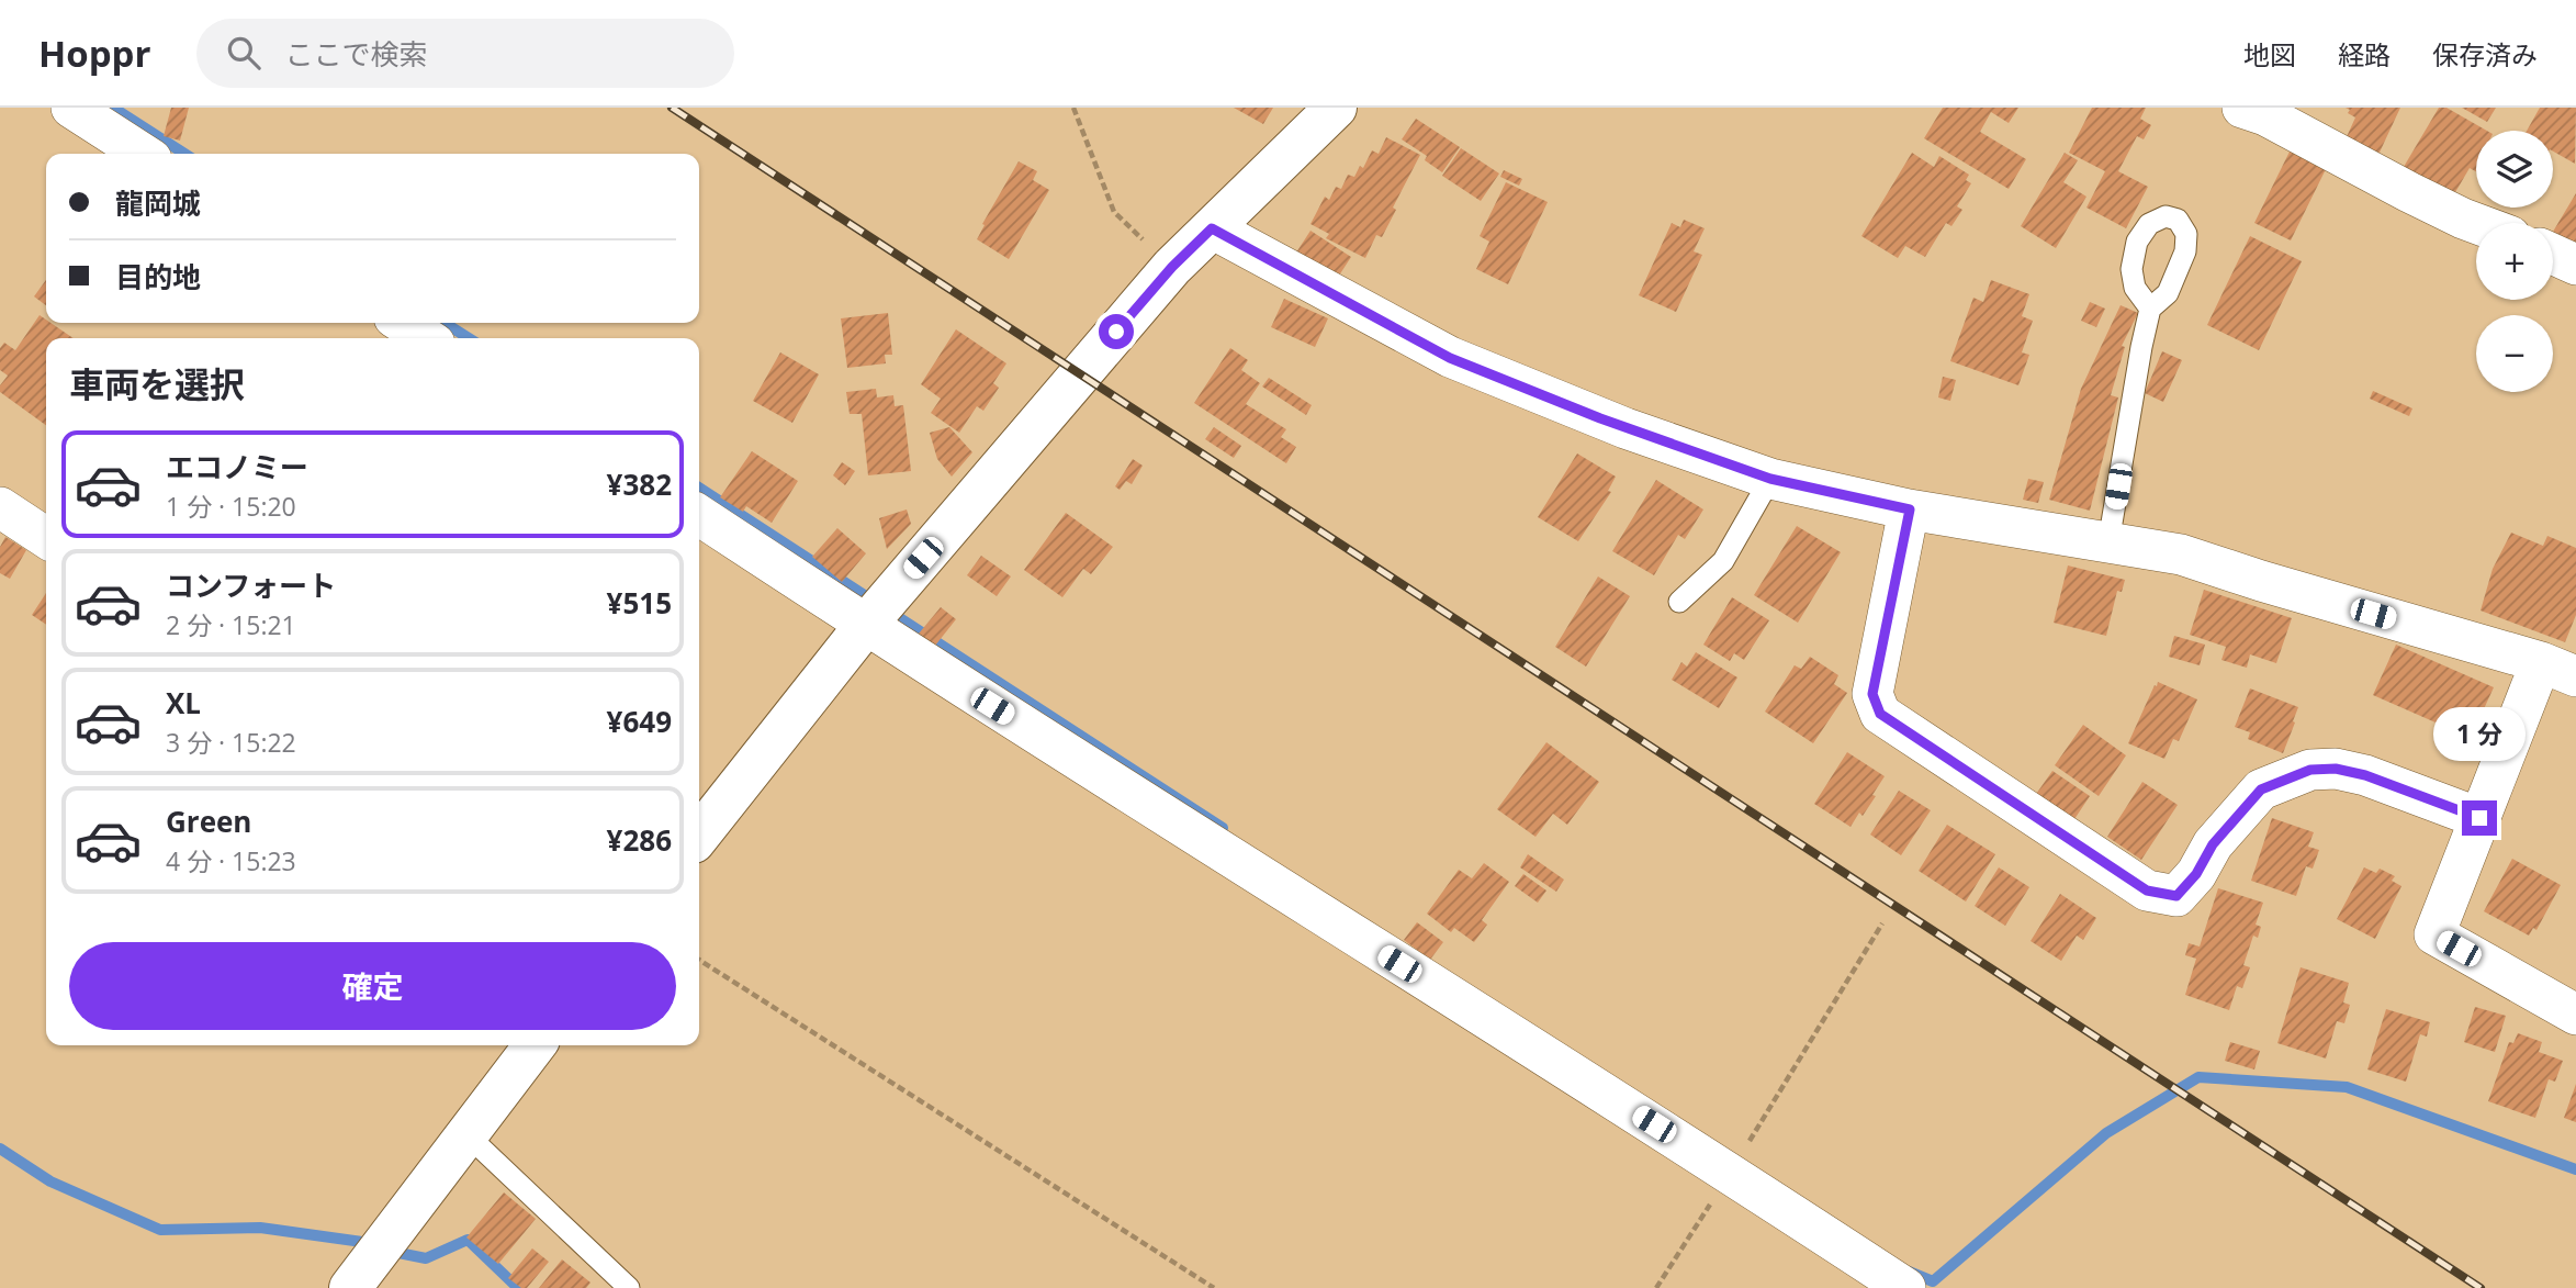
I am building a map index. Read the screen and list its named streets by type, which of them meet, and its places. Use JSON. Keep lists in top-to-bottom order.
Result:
{
  "page": {
    "header": "Hoppr",
    "search": "ここで検索",
    "nav": ["地図", "経路", "保存済み"],
    "map_buttons": ["+", "−"],
    "banner": ["龍岡城", "目的地"],
    "heading": "車両を選択",
    "list": [
      {
        "name": "エコノミー",
        "note": "1 分 · 15:20",
        "value": "¥382"
      },
      {
        "name": "コンフォート",
        "note": "2 分 · 15:21",
        "value": "¥515"
      },
      {
        "name": "XL",
        "note": "3 分 · 15:22",
        "value": "¥649"
      },
      {
        "name": "Green",
        "note": "4 分 · 15:23",
        "value": "¥286"
      }
    ],
    "bubble": "1 分",
    "buttons": "確定"
  }
}
